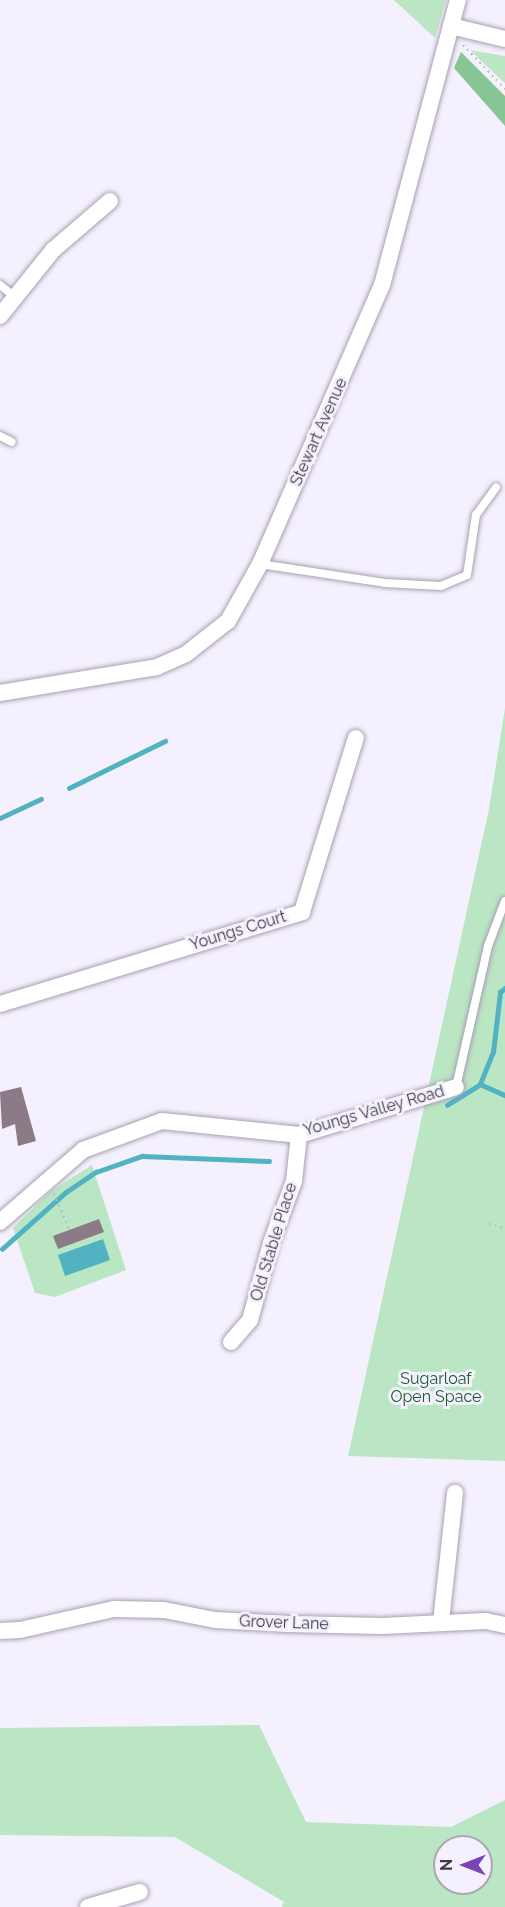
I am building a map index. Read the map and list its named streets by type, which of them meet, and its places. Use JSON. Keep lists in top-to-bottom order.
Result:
{
  "streets": {
    "street": [
      "Stewart Avenue",
      "Youngs Court",
      "Youngs Valley Road",
      "Old Stable Place",
      "Grover Lane"
    ]
  },
  "crossings": [
    ["Youngs Valley Road", "Old Stable Place"]
  ],
  "parks": ["Sugarloaf Open Space"],
  "north": "left"
}
